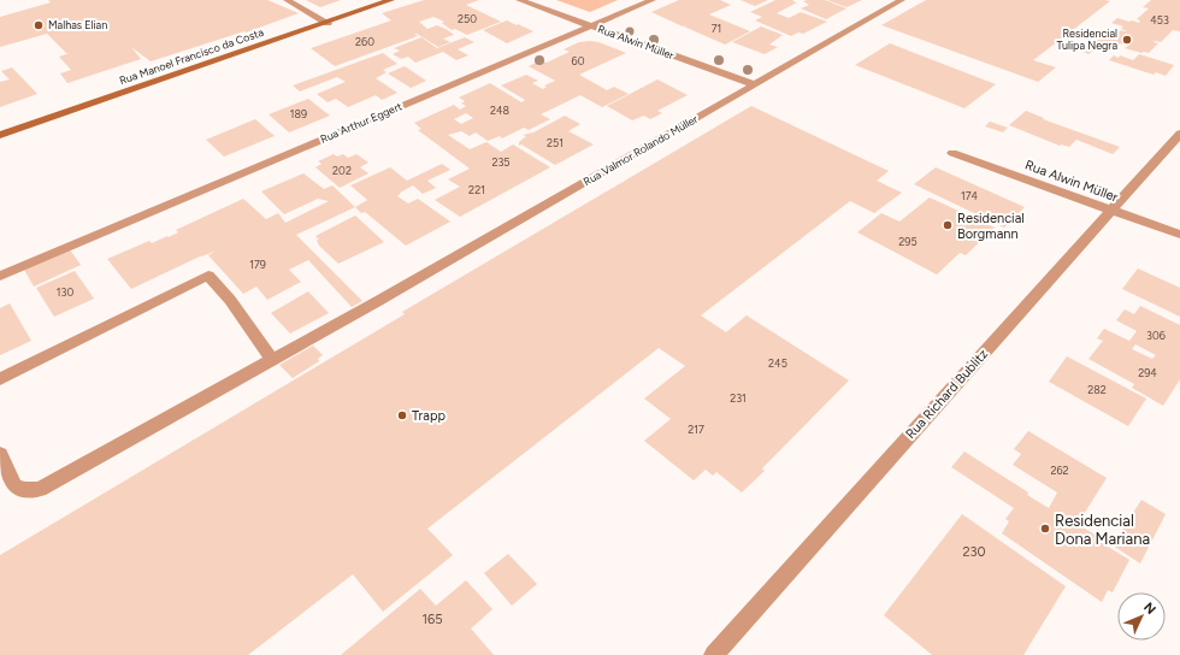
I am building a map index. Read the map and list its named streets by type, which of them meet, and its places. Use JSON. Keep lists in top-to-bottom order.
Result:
{
  "streets": {
    "main road": ["Rua Manoel Francisco da Costa"],
    "street": [
      "Rua Alwin Müller",
      "Rua Arthur Eggert",
      "Rua Valmor Rolando Müller",
      "Rua Richard Bublitz"
    ]
  },
  "crossings": [
    ["Rua Alwin Müller", "Rua Arthur Eggert"],
    ["Rua Alwin Müller", "Rua Valmor Rolando Müller"],
    ["Rua Alwin Müller", "Rua Richard Bublitz"]
  ],
  "places": [
    "Malhas Elian",
    "Residencial Tulipa Negra",
    "Residencial Borgmann",
    "Trapp",
    "Residencial Dona Mariana"
  ],
  "house_numbers": [
    "250",
    "453",
    "71",
    "260",
    "60",
    "248",
    "189",
    "251",
    "235",
    "202",
    "221",
    "174",
    "295",
    "179",
    "130",
    "306",
    "245",
    "294",
    "282",
    "231",
    "217",
    "262",
    "230",
    "165"
  ],
  "north": "top right"
}
